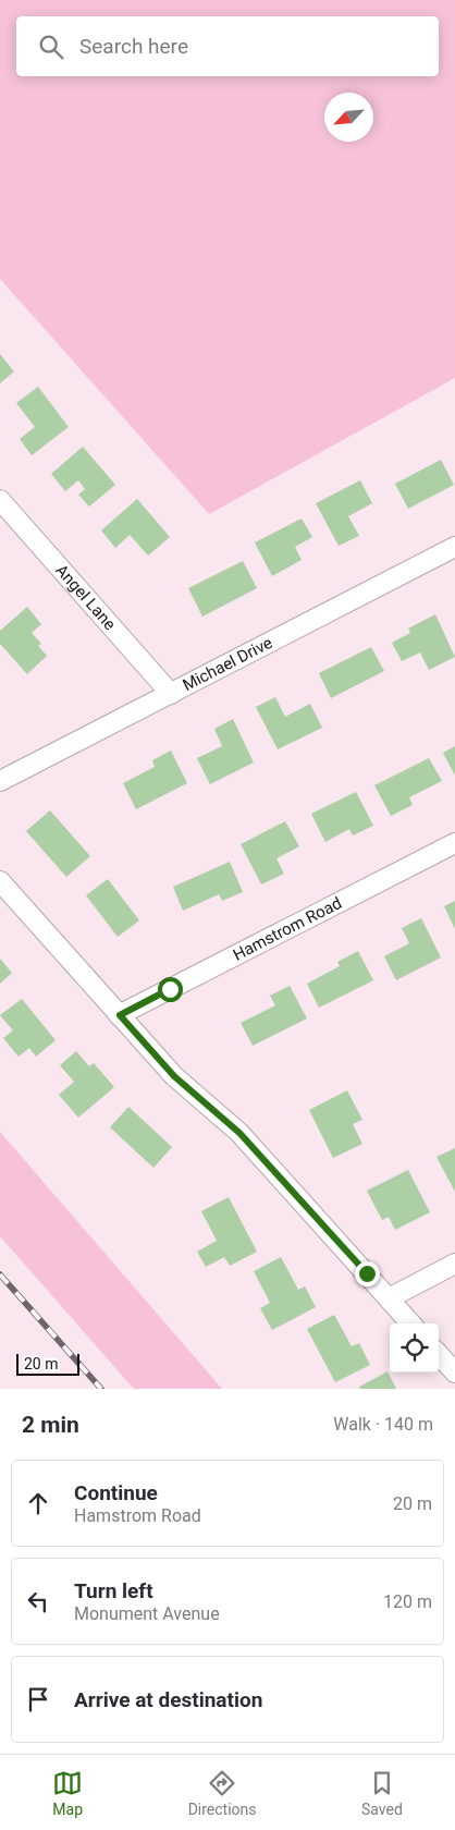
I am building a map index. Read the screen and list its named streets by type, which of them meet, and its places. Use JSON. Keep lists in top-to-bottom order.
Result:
{
  "streets": {
    "street": ["Angel Lane", "Michael Drive", "Hamstrom Road"]
  },
  "crossings": [
    ["Angel Lane", "Michael Drive"]
  ],
  "scale_bar": "20 m",
  "north": "bottom left",
  "page": {
    "search": "Search here",
    "scale": "20 m",
    "heading": ["2 min", "Walk · 140 m"],
    "list": [
      ["Continue", "Hamstrom Road", "20 m"],
      ["Turn left", "Monument Avenue", "120 m"],
      "Arrive at destination"
    ],
    "nav": ["Map", "Directions", "Saved"]
  }
}
